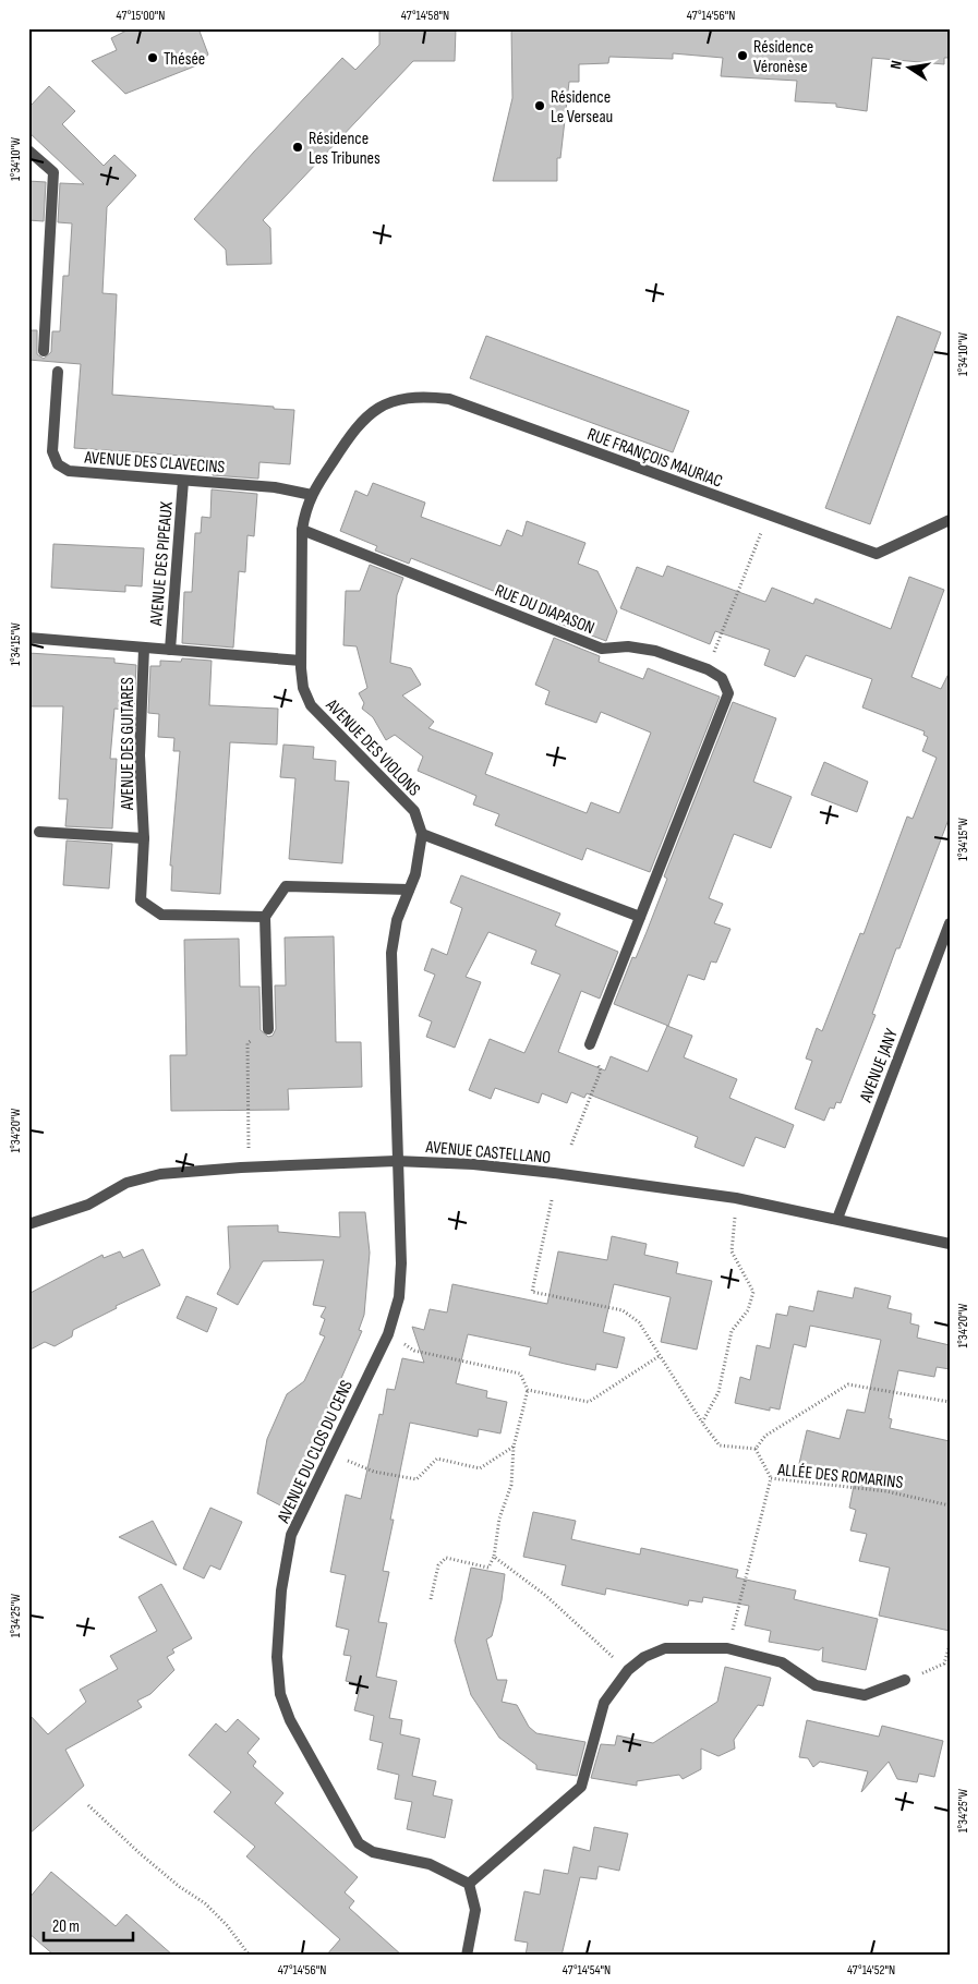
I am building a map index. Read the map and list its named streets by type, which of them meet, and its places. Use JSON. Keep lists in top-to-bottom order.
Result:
{
  "streets": {
    "street": [
      "RUE FRANÇOIS MAURIAC",
      "AVENUE DES CLAVECINS",
      "AVENUE DES PIPEAUX",
      "RUE DU DIAPASON",
      "AVENUE DES GUITARES",
      "AVENUE DES VIOLONS",
      "AVENUE JANY",
      "AVENUE CASTELLANO",
      "AVENUE DU CLOS DU CENS"
    ],
    "path": ["ALLÉE DES ROMARINS"]
  },
  "crossings": [
    ["RUE FRANÇOIS MAURIAC", "AVENUE DES VIOLONS"],
    ["AVENUE DES CLAVECINS", "AVENUE DES PIPEAUX"],
    ["AVENUE DES CLAVECINS", "AVENUE DES VIOLONS"],
    ["AVENUE DES PIPEAUX", "AVENUE DES GUITARES"],
    ["AVENUE DES PIPEAUX", "AVENUE DES VIOLONS"],
    ["RUE DU DIAPASON", "AVENUE DES VIOLONS"],
    ["AVENUE JANY", "AVENUE CASTELLANO"],
    ["AVENUE CASTELLANO", "AVENUE DU CLOS DU CENS"]
  ],
  "places": [
    "Résidence Véronèse",
    "Thésée",
    "Résidence Le Verseau",
    "Résidence Les Tribunes"
  ],
  "scale_bar": "20 m",
  "north": "left",
  "coordinates": [
    "47°15'00\"N",
    "47°14'58\"N",
    "47°14'56\"N",
    "1°34'10\"W",
    "1°34'15\"W",
    "1°34'20\"W",
    "1°34'25\"W",
    "47°14'54\"N",
    "47°14'52\"N"
  ]
}
